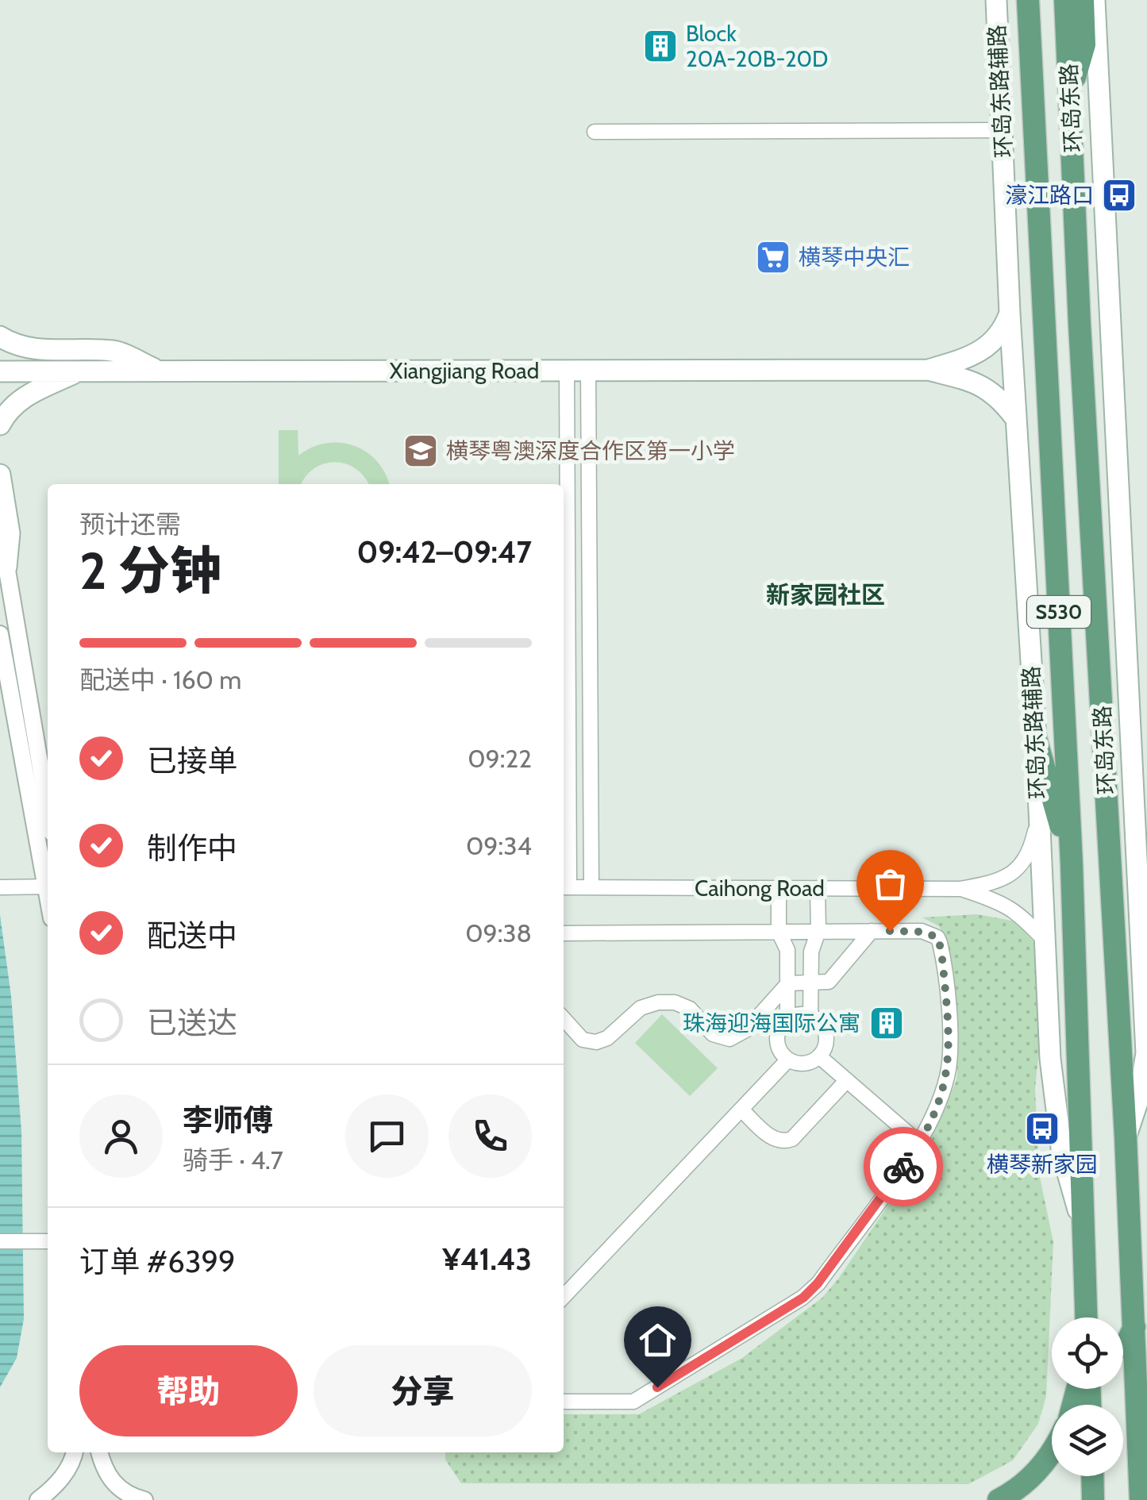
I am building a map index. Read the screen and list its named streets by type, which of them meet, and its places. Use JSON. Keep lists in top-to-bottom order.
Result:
{
  "streets": {
    "main road": [
      "环岛东路辅路",
      "环岛东路",
      "Xiangjiang Road",
      "S530"
    ],
    "street": ["Caihong Road"]
  },
  "crossings": [
    ["环岛东路辅路", "环岛东路"]
  ],
  "districts": ["新家园社区"],
  "places": {
    "building": ["Block 20A-20B-20D", "珠海迎海国际公寓"],
    "bus stop": ["濠江路口", "横琴新家园"],
    "supermarket": ["横琴中央汇"],
    "school or university": ["横琴粤澳深度合作区第一小学"]
  },
  "page": {
    "heading": ["2 分钟", "预计还需", "09:42–09:47"],
    "panel": [
      "李师傅",
      "骑手 · 4.7",
      "订单 #6399",
      "¥41.43"
    ],
    "bar": "配送中 · 160 m",
    "list": [
      ["已接单", "09:22"],
      ["制作中", "09:34"],
      ["配送中", "09:38"],
      "已送达"
    ],
    "buttons": ["帮助", "分享"]
  }
}
